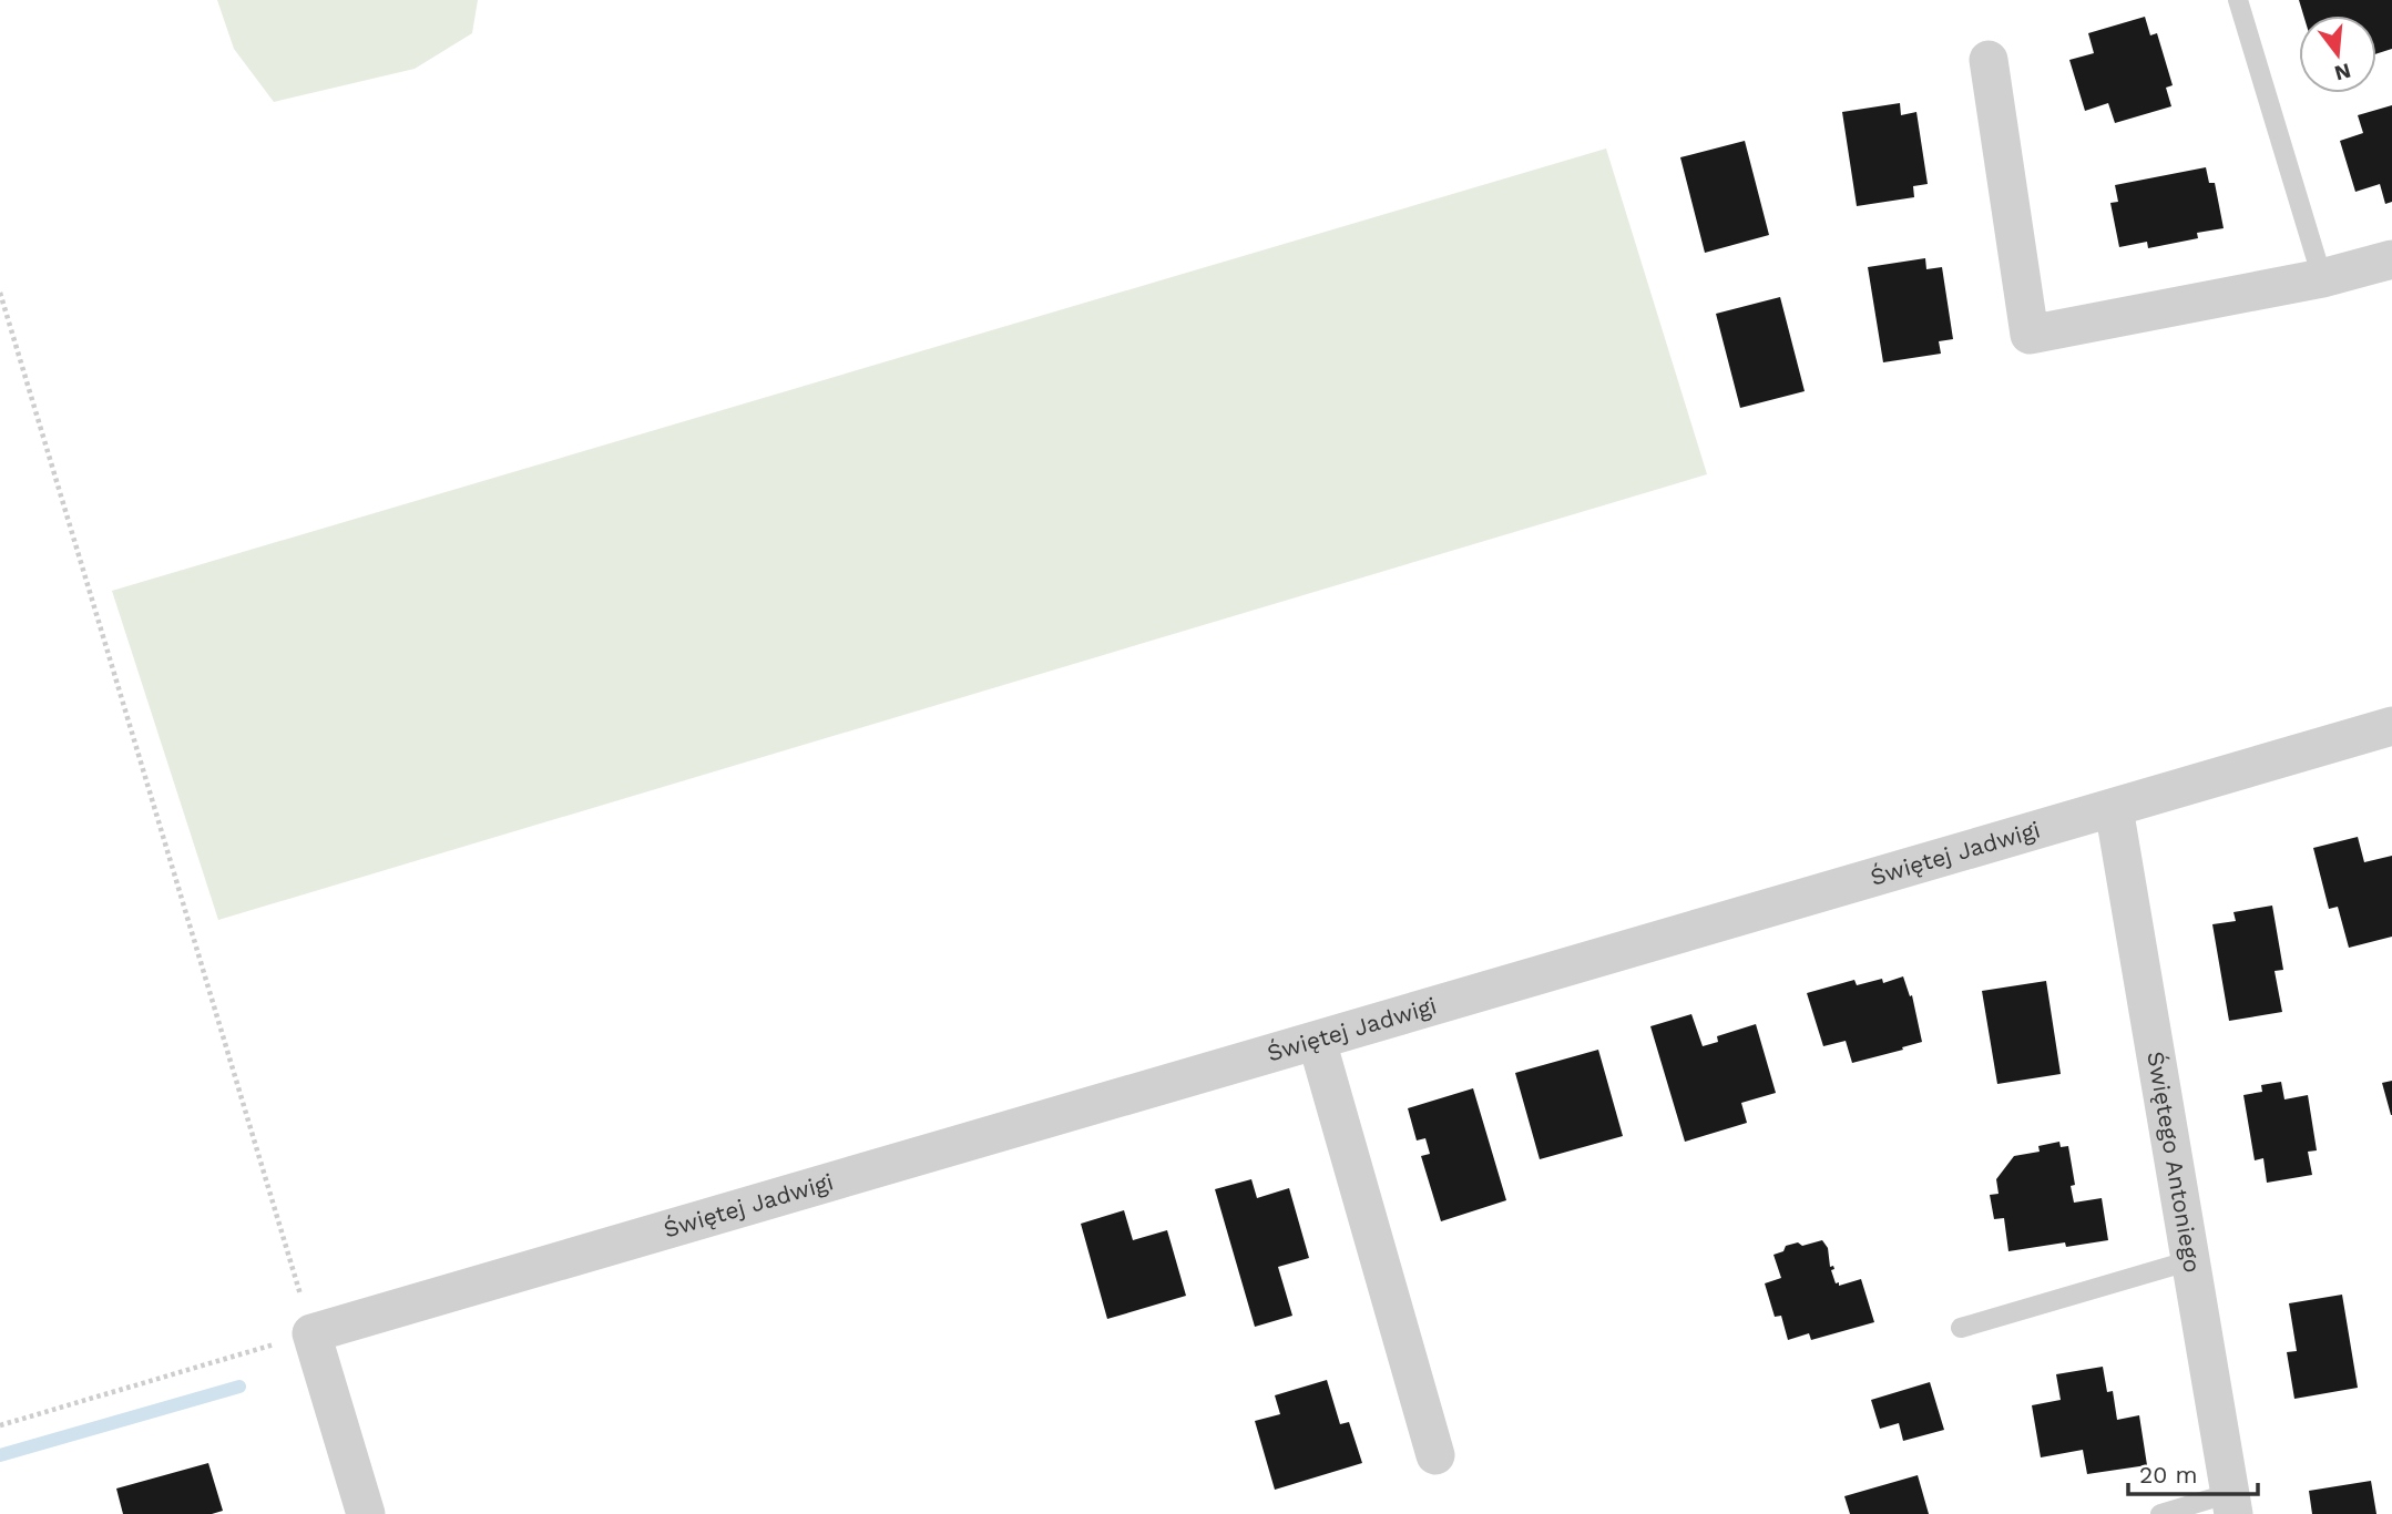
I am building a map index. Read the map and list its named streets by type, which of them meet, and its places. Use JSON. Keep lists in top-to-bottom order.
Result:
{
  "streets": {
    "street": ["Świętej Jadwigi", "Świętego Antoniego"]
  },
  "crossings": [
    ["Świętej Jadwigi", "Świętego Antoniego"]
  ],
  "scale_bar": "20 m",
  "north": "bottom"
}
